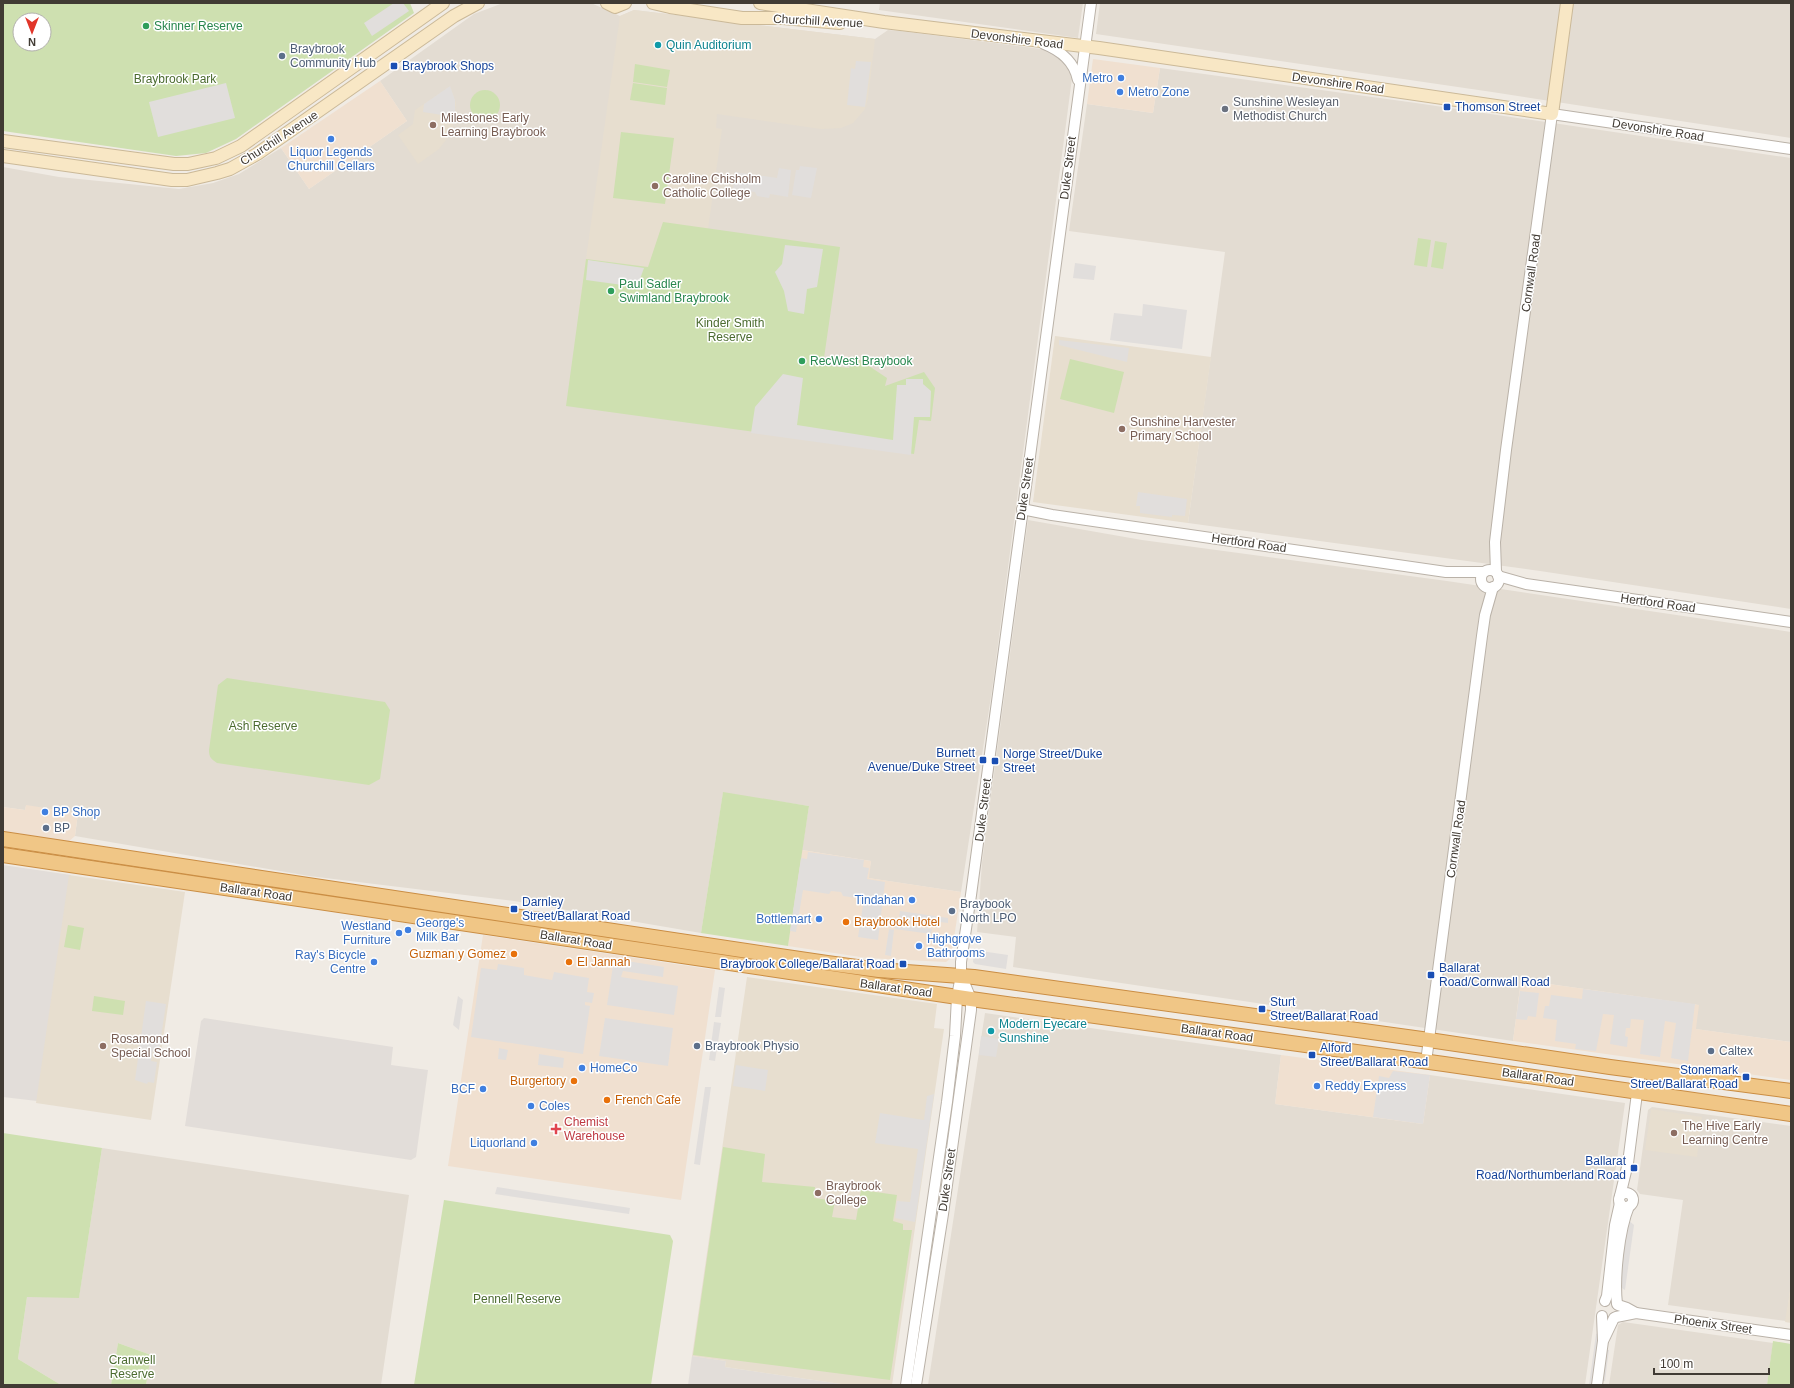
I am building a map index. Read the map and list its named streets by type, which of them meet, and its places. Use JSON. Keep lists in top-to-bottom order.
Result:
{
  "streets": {
    "highway": ["Ballarat Road"],
    "main road": ["Churchill Avenue", "Devonshire Road", "Cornwall Road"],
    "street": ["Duke Street", "Hertford Road", "Phoenix Street"]
  },
  "crossings": [
    ["Churchill Avenue", "Devonshire Road"],
    ["Devonshire Road", "Duke Street"],
    ["Devonshire Road", "Cornwall Road"],
    ["Duke Street", "Hertford Road"],
    ["Duke Street", "Ballarat Road"],
    ["Cornwall Road", "Hertford Road"],
    ["Cornwall Road", "Ballarat Road"]
  ],
  "parks": [
    "Braybrook Park",
    "Kinder Smith Reserve",
    "Ash Reserve",
    "Pennell Reserve",
    "Cranwell Reserve"
  ],
  "places": {
    "other": [
      "Skinner Reserve",
      "Quin Auditorium",
      "Braybrook Community Hub",
      "Metro",
      "Metro Zone",
      "Sunshine Wesleyan Methodist Church",
      "Milestones Early Learning Braybrook",
      "Liquor Legends Churchill Cellars",
      "Caroline Chisholm Catholic College",
      "Paul Sadler Swimland Braybrook",
      "RecWest Braybook",
      "Sunshine Harvester Primary School",
      "BP Shop",
      "BP",
      "Tindahan",
      "Braybook North LPO",
      "Bottlemart",
      "Braybrook Hotel",
      "George's Milk Bar",
      "Westland Furniture",
      "Highgrove Bathrooms",
      "Guzman y Gomez",
      "Ray's Bicycle Centre",
      "El Jannah",
      "Modern Eyecare Sunshine",
      "Rosamond Special School",
      "Braybrook Physio",
      "Caltex",
      "HomeCo",
      "Burgertory",
      "Reddy Express",
      "BCF",
      "French Cafe",
      "Coles",
      "The Hive Early Learning Centre",
      "Liquorland",
      "Braybrook College"
    ],
    "transit": [
      "Braybrook Shops",
      "Thomson Street",
      "Burnett Avenue/Duke Street",
      "Norge Street/Duke Street",
      "Darnley Street/Ballarat Road",
      "Braybrook College/Ballarat Road",
      "Ballarat Road/Cornwall Road",
      "Sturt Street/Ballarat Road",
      "Alford Street/Ballarat Road",
      "Stonemark Street/Ballarat Road",
      "Ballarat Road/Northumberland Road"
    ],
    "health": ["Chemist Warehouse"]
  },
  "scale_bar": "100 m",
  "north": "bottom"
}
